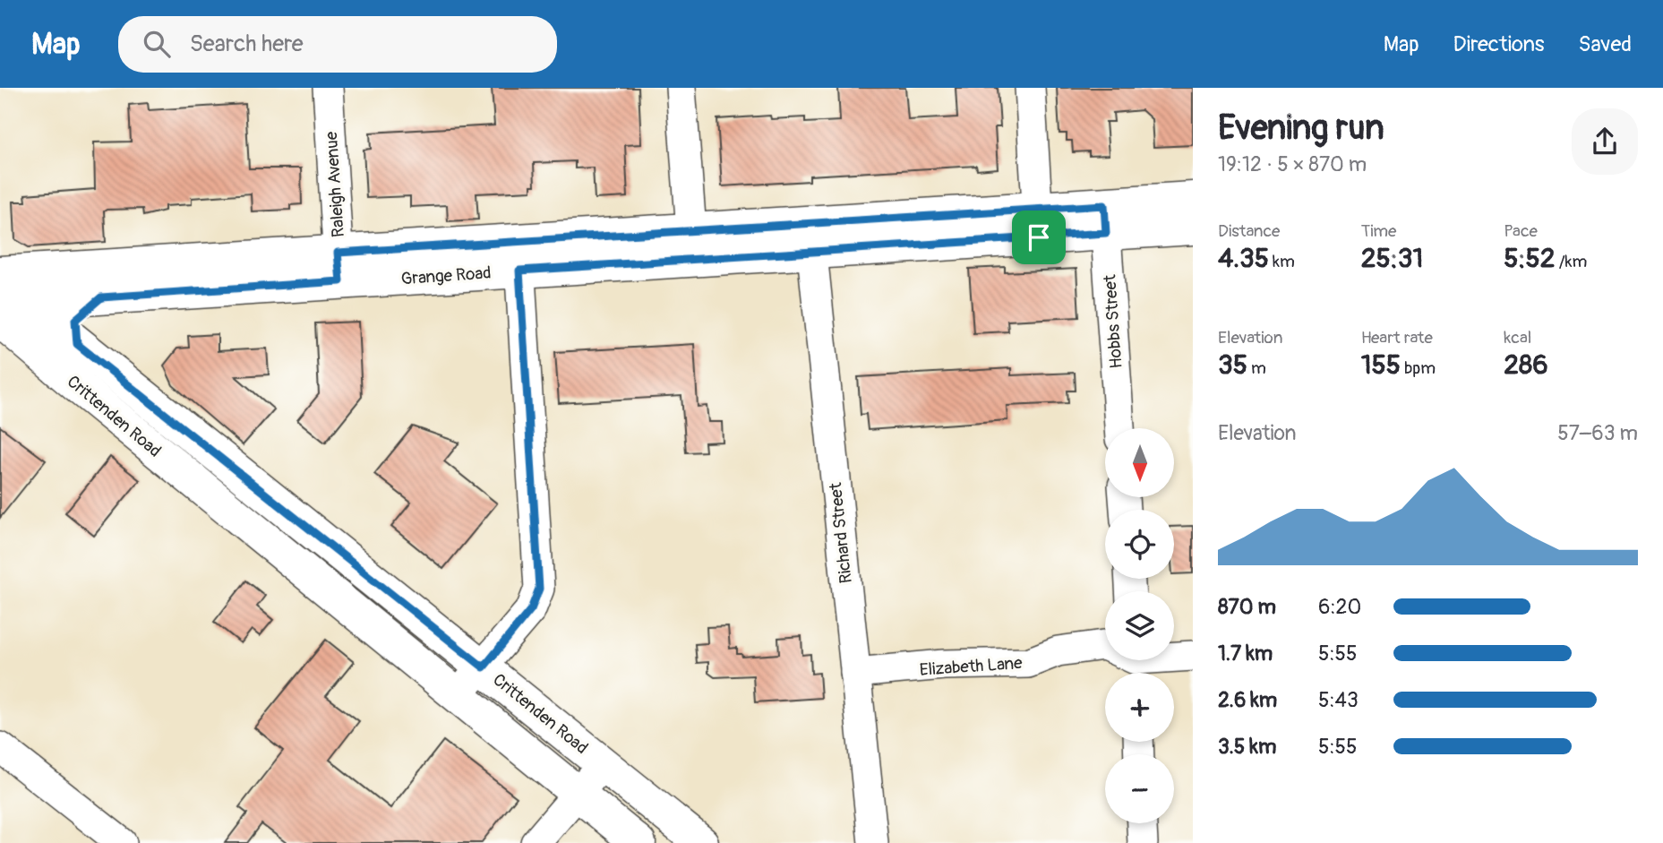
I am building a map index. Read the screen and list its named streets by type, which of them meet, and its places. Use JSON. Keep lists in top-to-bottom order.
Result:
{
  "streets": {
    "main road": ["Grange Road", "Crittenden Road"],
    "street": [
      "Raleigh Avenue",
      "Hobbs Street",
      "Richard Street",
      "Elizabeth Lane"
    ]
  },
  "crossings": [
    ["Raleigh Avenue", "Grange Road"],
    ["Grange Road", "Hobbs Street"],
    ["Grange Road", "Crittenden Road"],
    ["Grange Road", "Richard Street"],
    ["Richard Street", "Elizabeth Lane"]
  ],
  "north": "bottom",
  "page": {
    "header": "Map",
    "search": "Search here",
    "nav": ["Map", "Directions", "Saved"],
    "heading": ["Evening run", "19:12 · 5 × 870 m"],
    "stats": [
      ["Distance", "4.35 km"],
      ["Time", "25:31"],
      ["Pace", "5:52 /km"],
      ["Elevation", "35 m"],
      ["Heart rate", "155 bpm"],
      ["kcal", "286"]
    ],
    "chart": ["Elevation", "57–63 m"],
    "map_buttons": ["+", "−"],
    "list": [
      {
        "name": "870 m",
        "note": "6:20"
      },
      {
        "name": "1.7 km",
        "note": "5:55"
      },
      {
        "name": "2.6 km",
        "note": "5:43"
      },
      {
        "name": "3.5 km",
        "note": "5:55"
      }
    ]
  }
}
